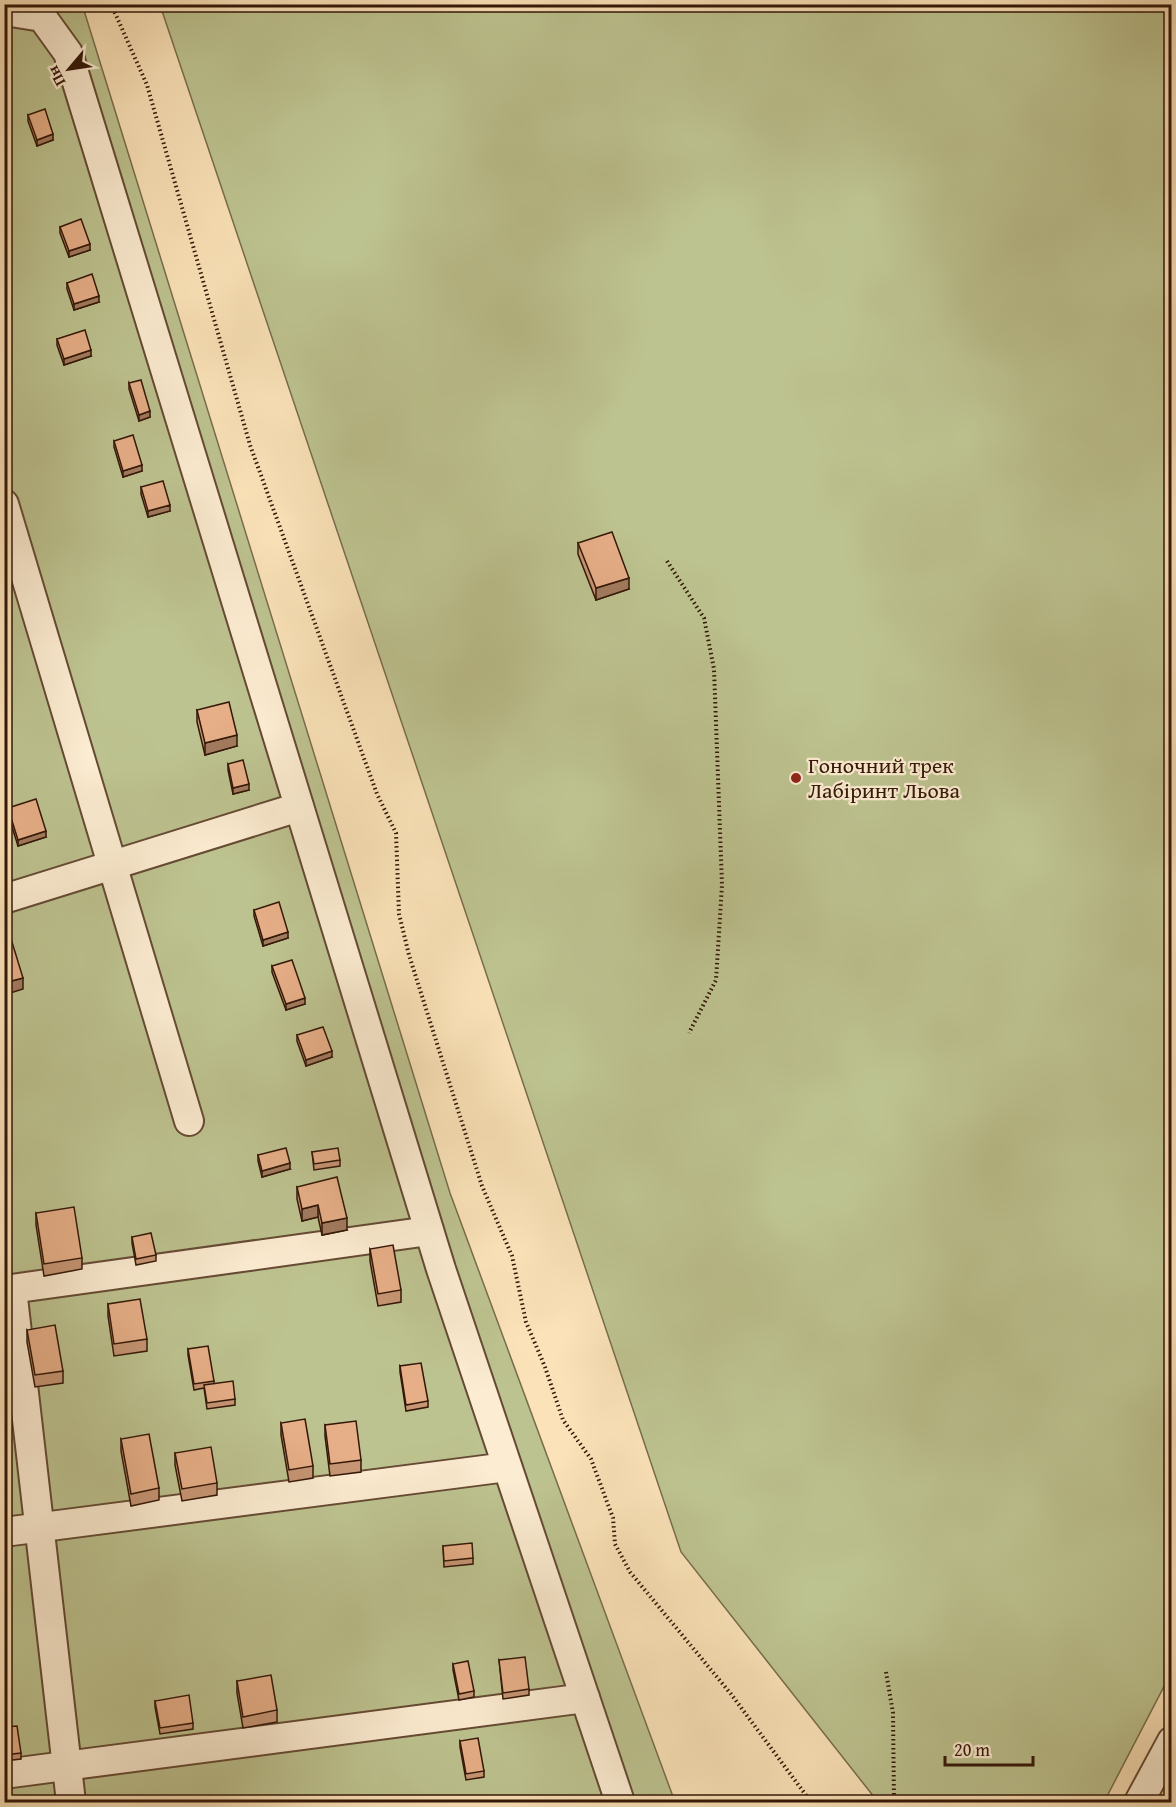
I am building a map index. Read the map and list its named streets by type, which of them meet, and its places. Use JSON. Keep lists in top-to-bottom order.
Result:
{
  "places": ["Гоночний трек Лабіринт Льова"],
  "scale_bar": "20 m",
  "north": "bottom left"
}
